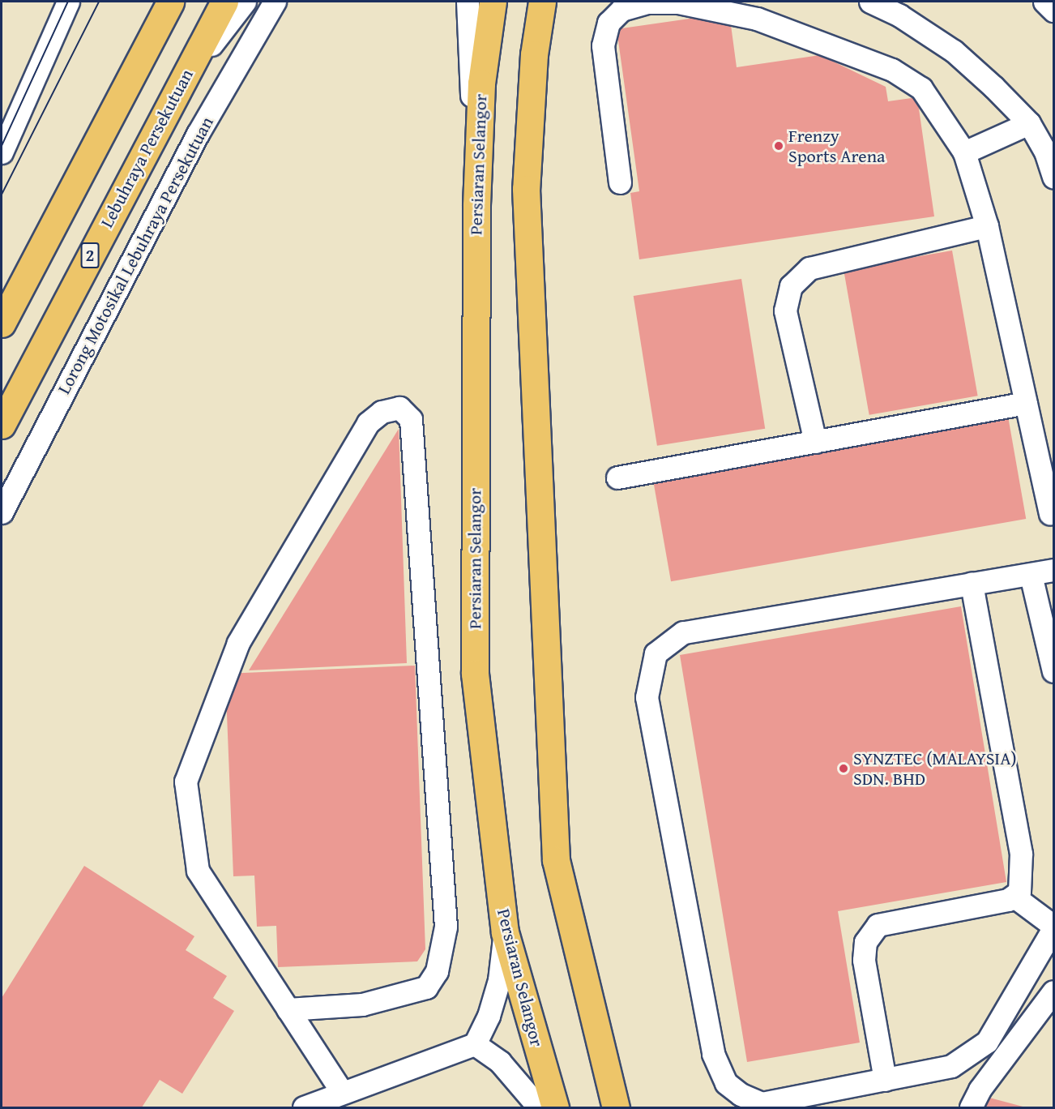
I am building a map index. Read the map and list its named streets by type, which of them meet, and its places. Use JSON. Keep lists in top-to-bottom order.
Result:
{
  "streets": {
    "main road": ["Lebuhraya Persekutuan", "Persiaran Selangor", "2"],
    "street": ["Lorong Motosikal Lebuhraya Persekutuan"]
  },
  "places": ["Frenzy Sports Arena", "SYNZTEC (MALAYSIA) SDN. BHD"]
}
